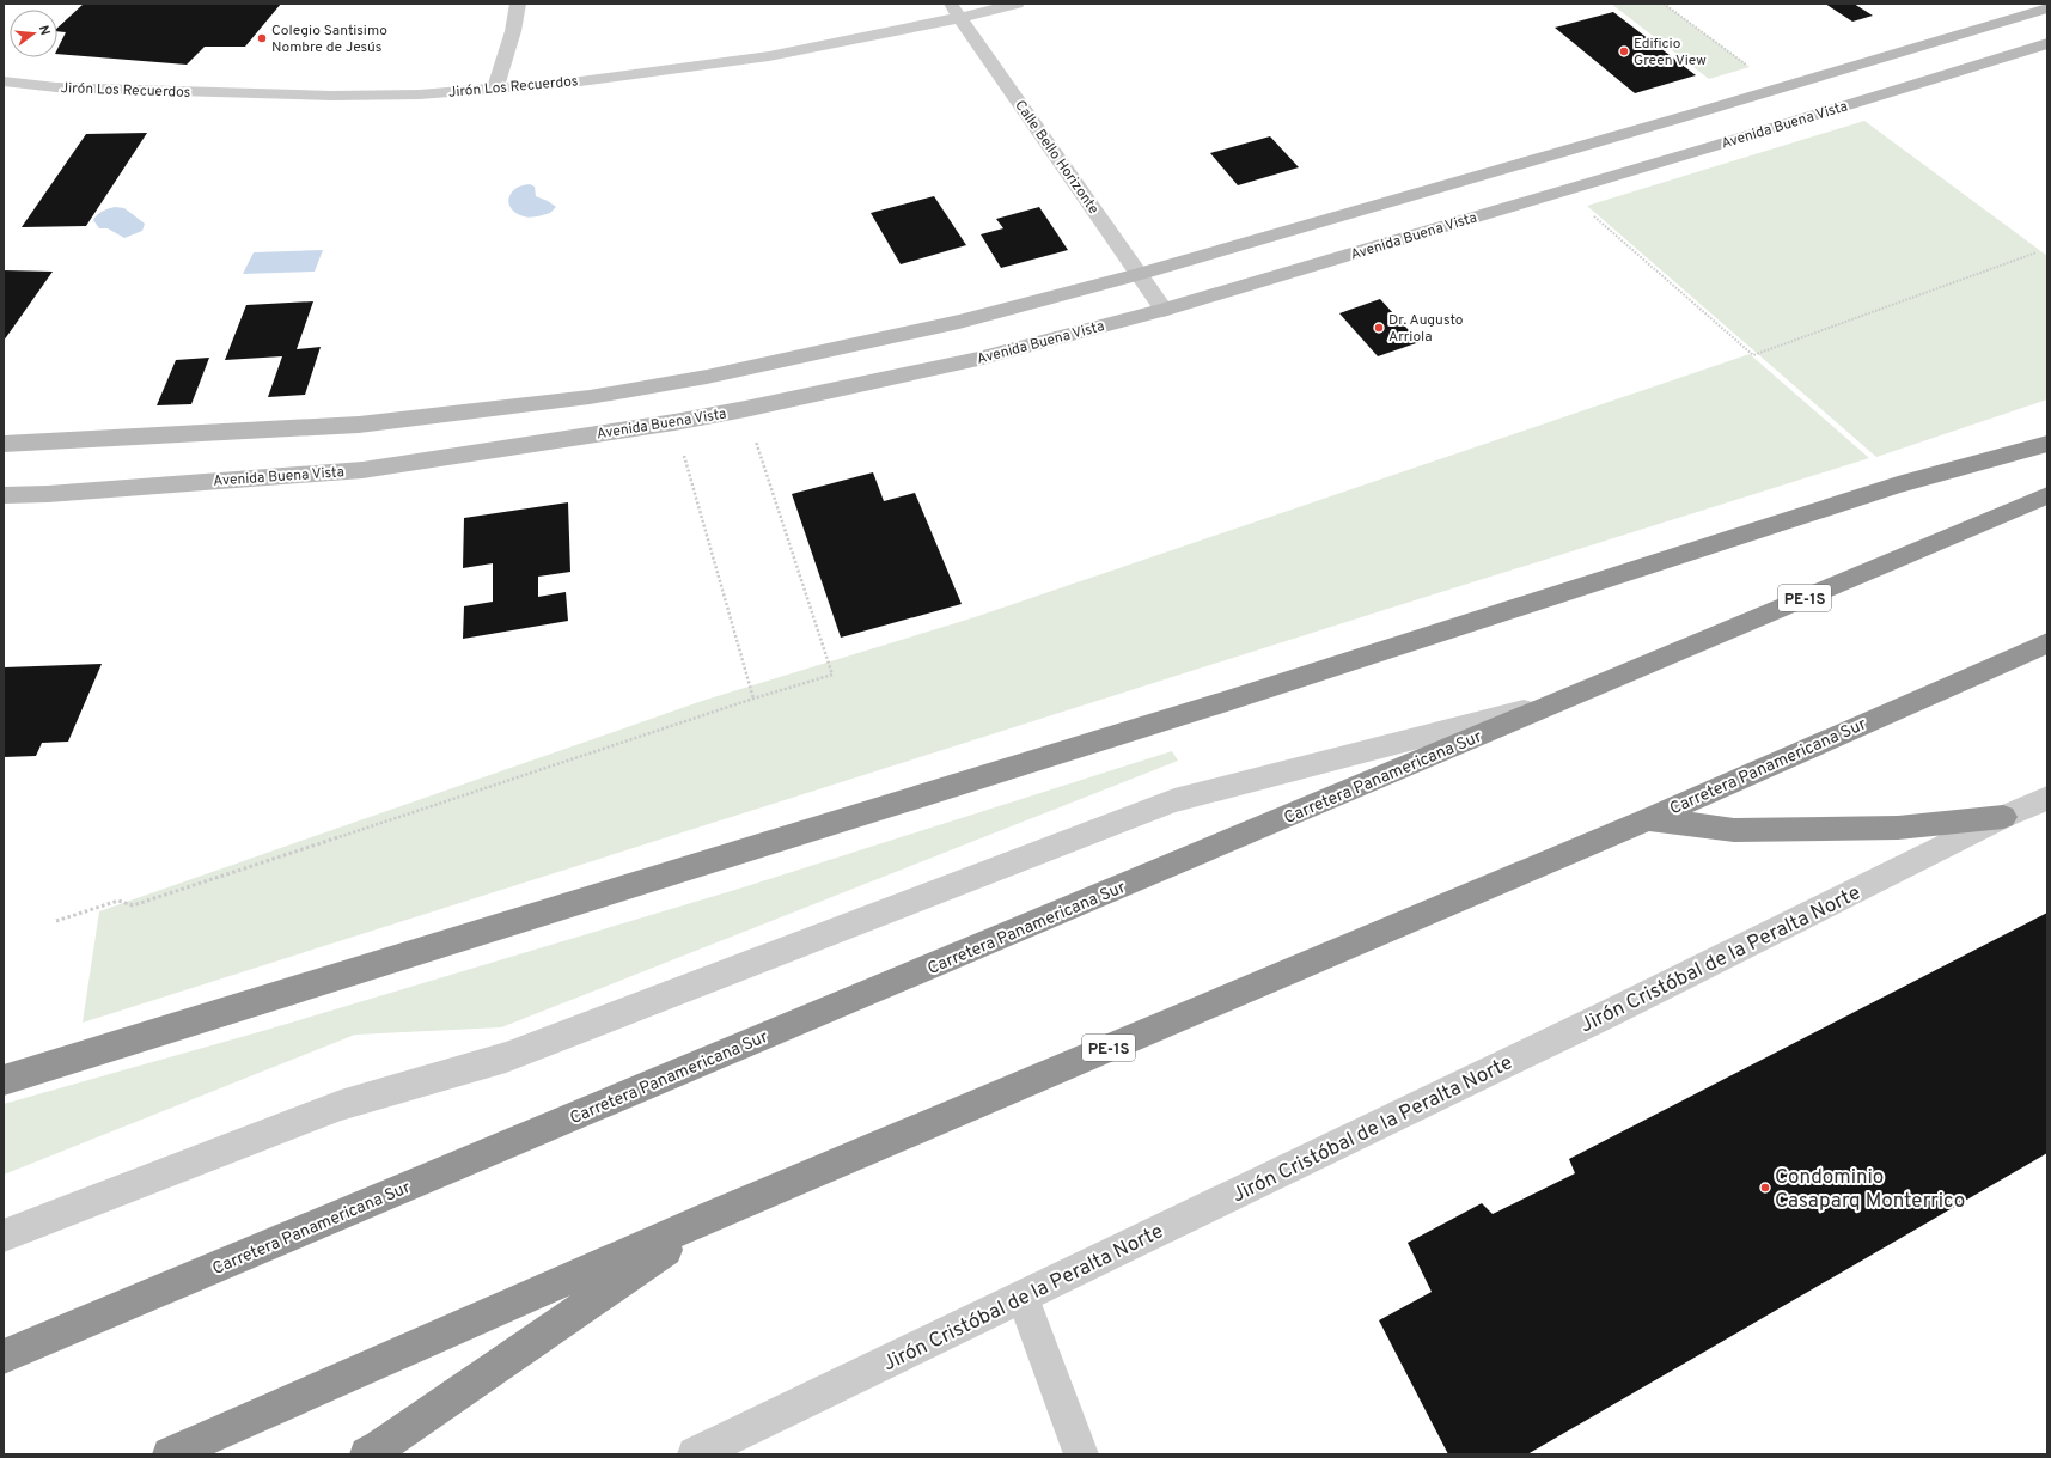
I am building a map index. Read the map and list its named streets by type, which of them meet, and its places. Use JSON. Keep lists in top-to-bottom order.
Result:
{
  "streets": {
    "highway": ["PE-1S", "Carretera Panamericana Sur"],
    "main road": ["Avenida Buena Vista"],
    "street": ["Jirón Los Recuerdos", "Calle Bello Horizonte", "Jirón Cristóbal de la Peralta Norte"]
  },
  "crossings": [
    ["Jirón Los Recuerdos", "Calle Bello Horizonte"],
    ["Avenida Buena Vista", "Calle Bello Horizonte"]
  ],
  "places": [
    "Colegio Santisimo Nombre de Jesús",
    "Edificio Green View",
    "Dr. Augusto Arriola",
    "Condominio Casaparq Monterrico"
  ],
  "north": "right"
}
